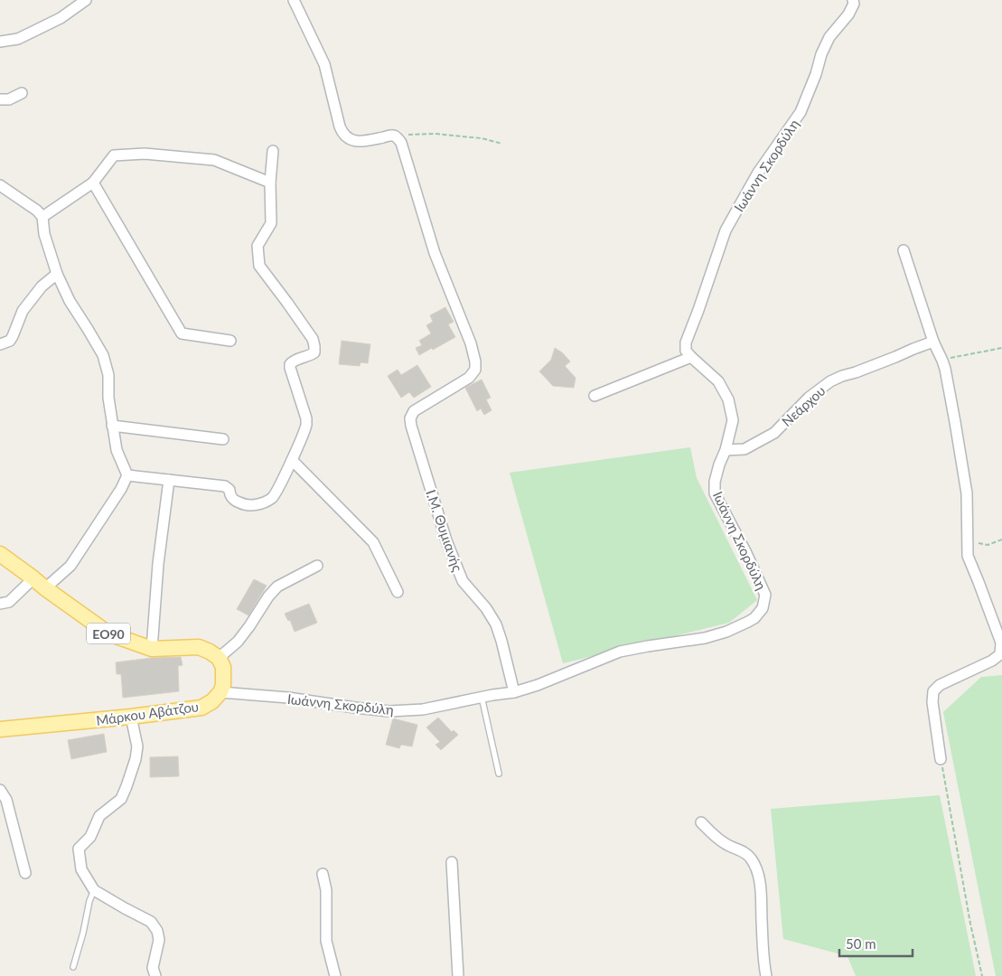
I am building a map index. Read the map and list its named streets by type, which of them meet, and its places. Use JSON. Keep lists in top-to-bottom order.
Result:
{
  "streets": {
    "main road": ["ΕΟ90", "Μάρκου Αβάτζου"],
    "street": ["Ιωάννη Σκορδύλη", "Νεάρχου", "Ι.Μ. Θυμιανής"]
  },
  "crossings": [
    ["Ιωάννη Σκορδύλη", "Νεάρχου"],
    ["Ιωάννη Σκορδύλη", "Ι.Μ. Θυμιανής"],
    ["Ιωάννη Σκορδύλη", "Μάρκου Αβάτζου"]
  ],
  "scale_bar": "50 m"
}
